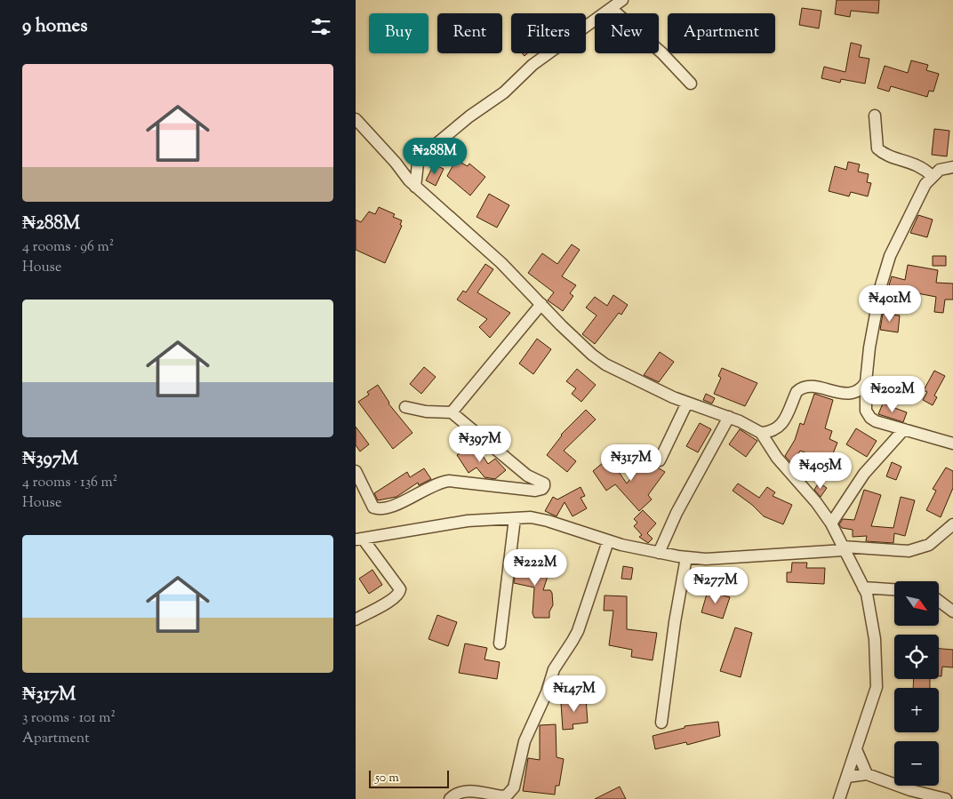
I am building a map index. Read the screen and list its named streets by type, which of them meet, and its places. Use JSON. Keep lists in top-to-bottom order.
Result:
{
  "scale_bar": "50 m",
  "north": "bottom right",
  "page": {
    "heading": "9 homes",
    "chip": [
      "Buy",
      "Rent",
      "Filters",
      "New",
      "Apartment"
    ],
    "list": [
      {
        "name": "₦288M",
        "note": "4 rooms · 96 m² · House"
      },
      {
        "name": "₦397M",
        "note": "4 rooms · 136 m² · House"
      },
      {
        "name": "₦317M",
        "note": "3 rooms · 101 m² · Apartment"
      }
    ],
    "price": [
      "₦288M",
      "₦401M",
      "₦202M",
      "₦397M",
      "₦317M",
      "₦405M",
      "₦222M",
      "₦277M",
      "₦147M"
    ],
    "map_buttons": ["+", "−"],
    "scale": "50 m"
  }
}
